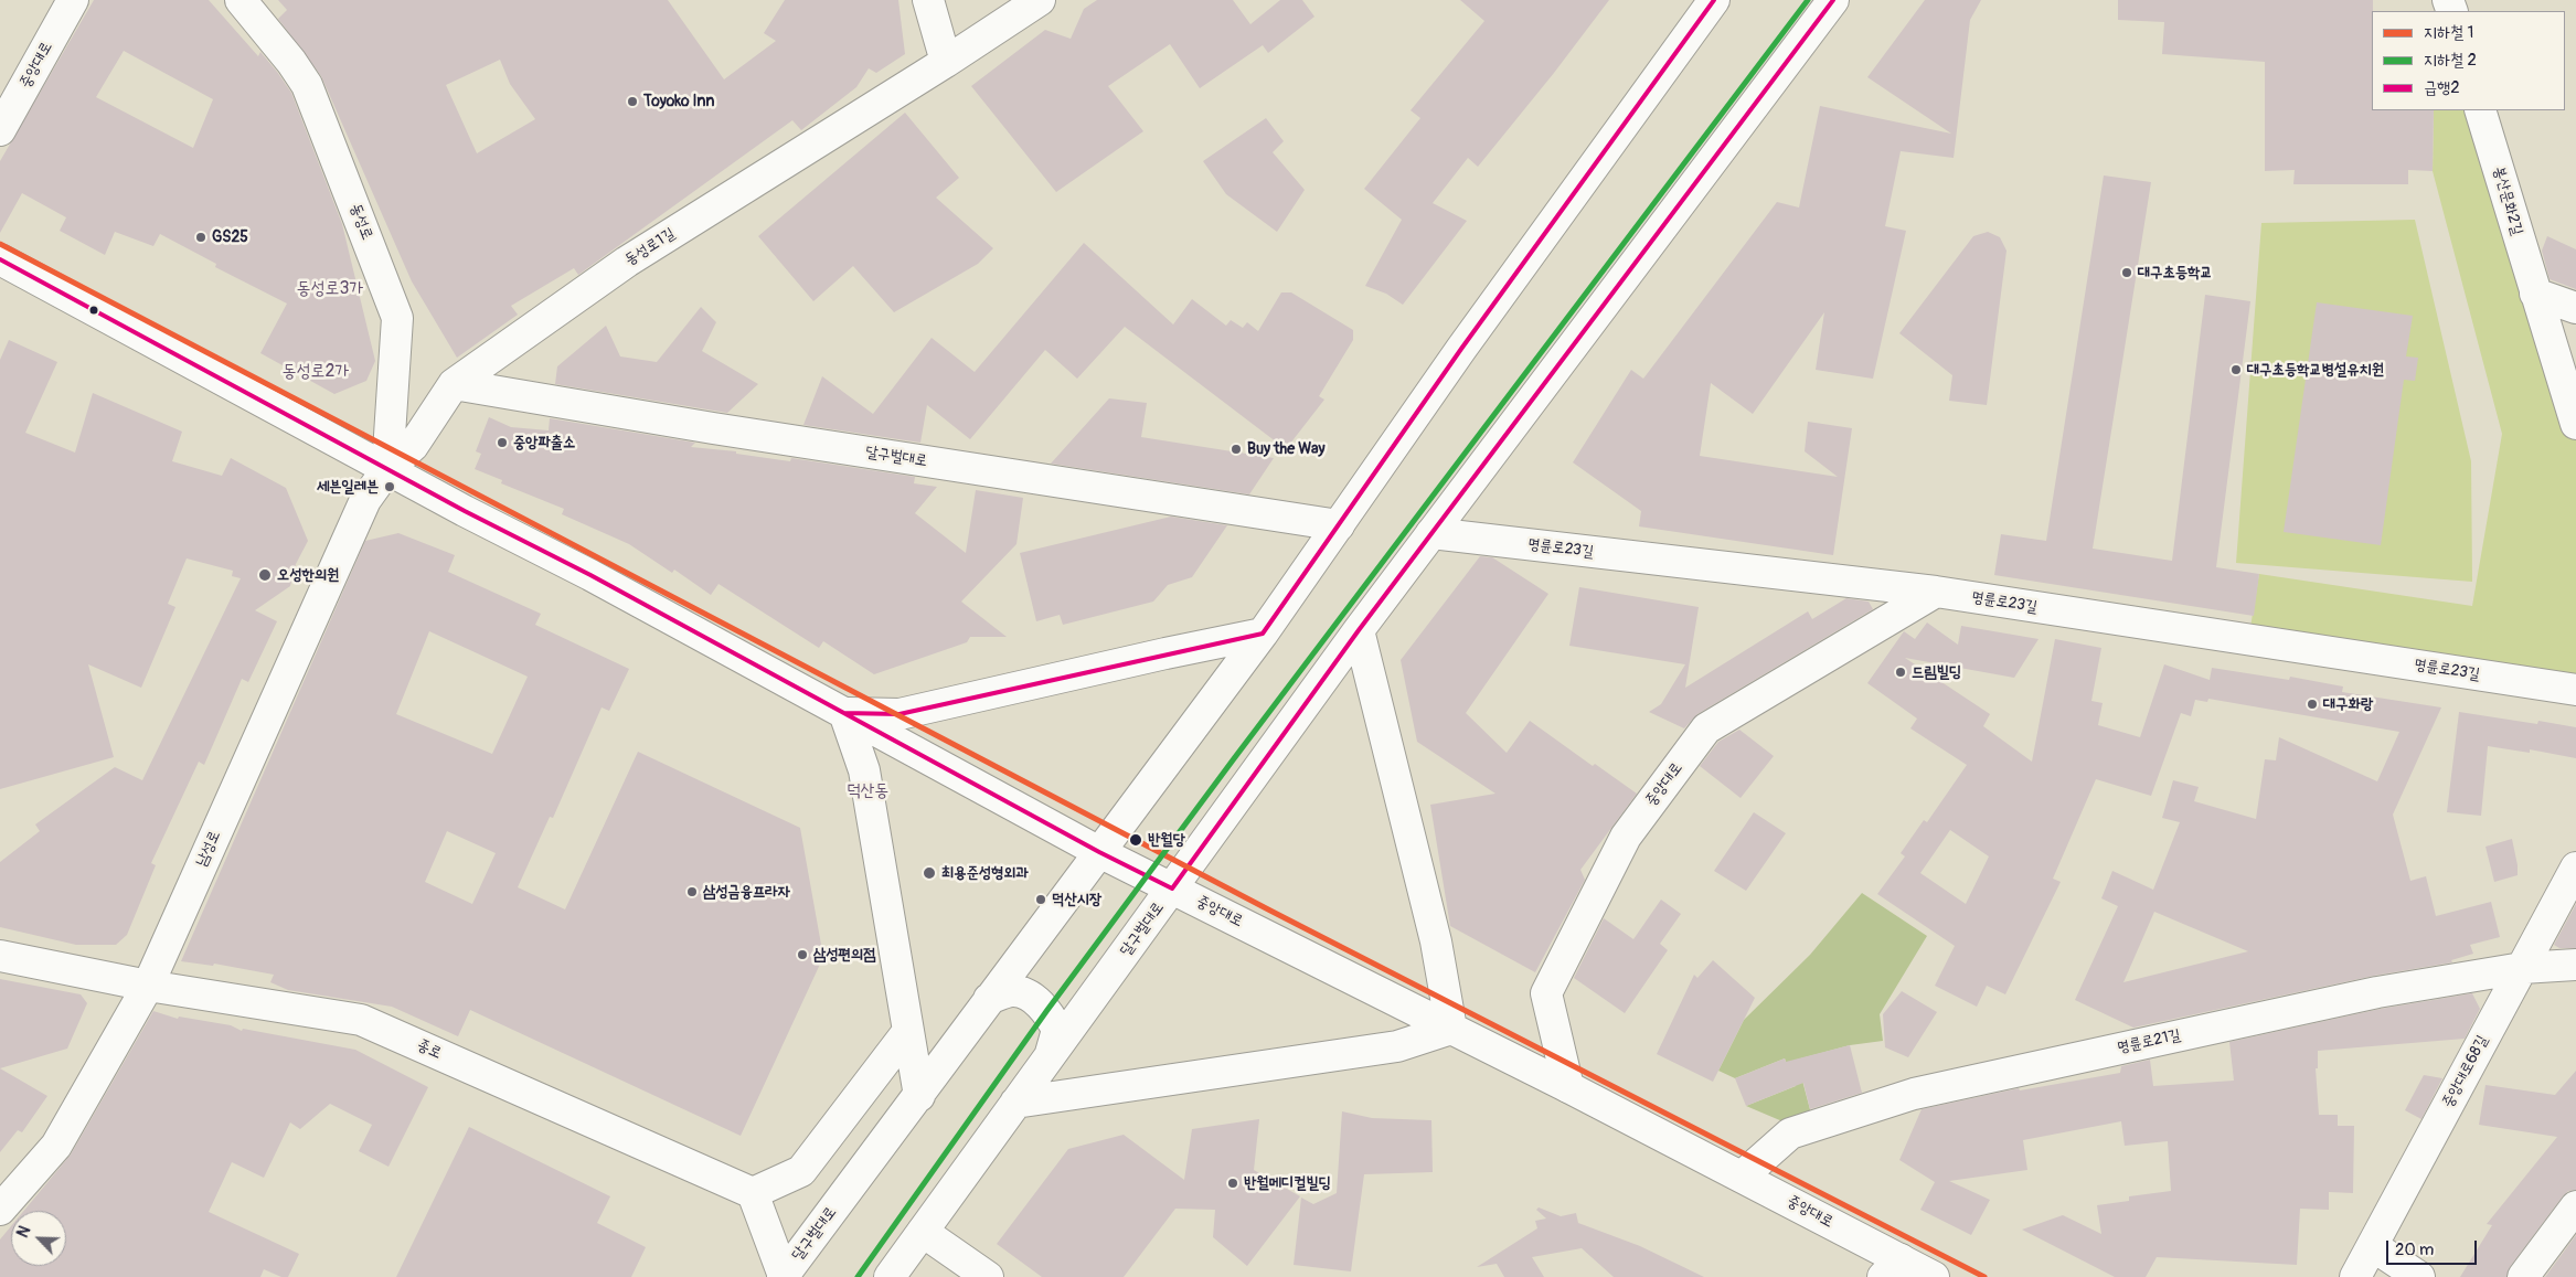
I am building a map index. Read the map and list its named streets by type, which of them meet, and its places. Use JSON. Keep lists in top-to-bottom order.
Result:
{
  "streets": {
    "street": [
      "중앙대로",
      "봉산문화2길",
      "동성로",
      "동성로1길",
      "달구벌대로",
      "명륜로23길",
      "남성로",
      "명륜로21길",
      "종로",
      "중앙대로68길"
    ]
  },
  "crossings": [
    ["중앙대로", "동성로"],
    ["중앙대로", "동성로1길"],
    ["중앙대로", "달구벌대로"],
    ["중앙대로", "명륜로23길"],
    ["중앙대로", "남성로"],
    ["중앙대로", "명륜로21길"],
    ["동성로", "동성로1길"],
    ["동성로", "남성로"],
    ["동성로1길", "달구벌대로"],
    ["동성로1길", "남성로"],
    ["달구벌대로", "명륜로23길"],
    ["남성로", "종로"],
    ["명륜로21길", "중앙대로68길"]
  ],
  "districts": ["동성로3가", "동성로2가", "덕산동"],
  "places": [
    "Toyoko Inn",
    "GS25",
    "대구초등학교",
    "대구초등학교병설유치원",
    "중앙파출소",
    "Buy the Way",
    "세븐일레븐",
    "오성한의원",
    "드림빌딩",
    "대구화랑",
    "반월당",
    "최용준성형외과",
    "삼성금융프라자",
    "덕산시장",
    "삼성편의점",
    "반월메디컬빌딩"
  ],
  "lines": ["metro line 2", "transit line 급행2", "metro line 1"],
  "legend": ["지하철 1", "지하철 2", "급행2"],
  "scale_bar": "20 m",
  "north": "top left"
}
